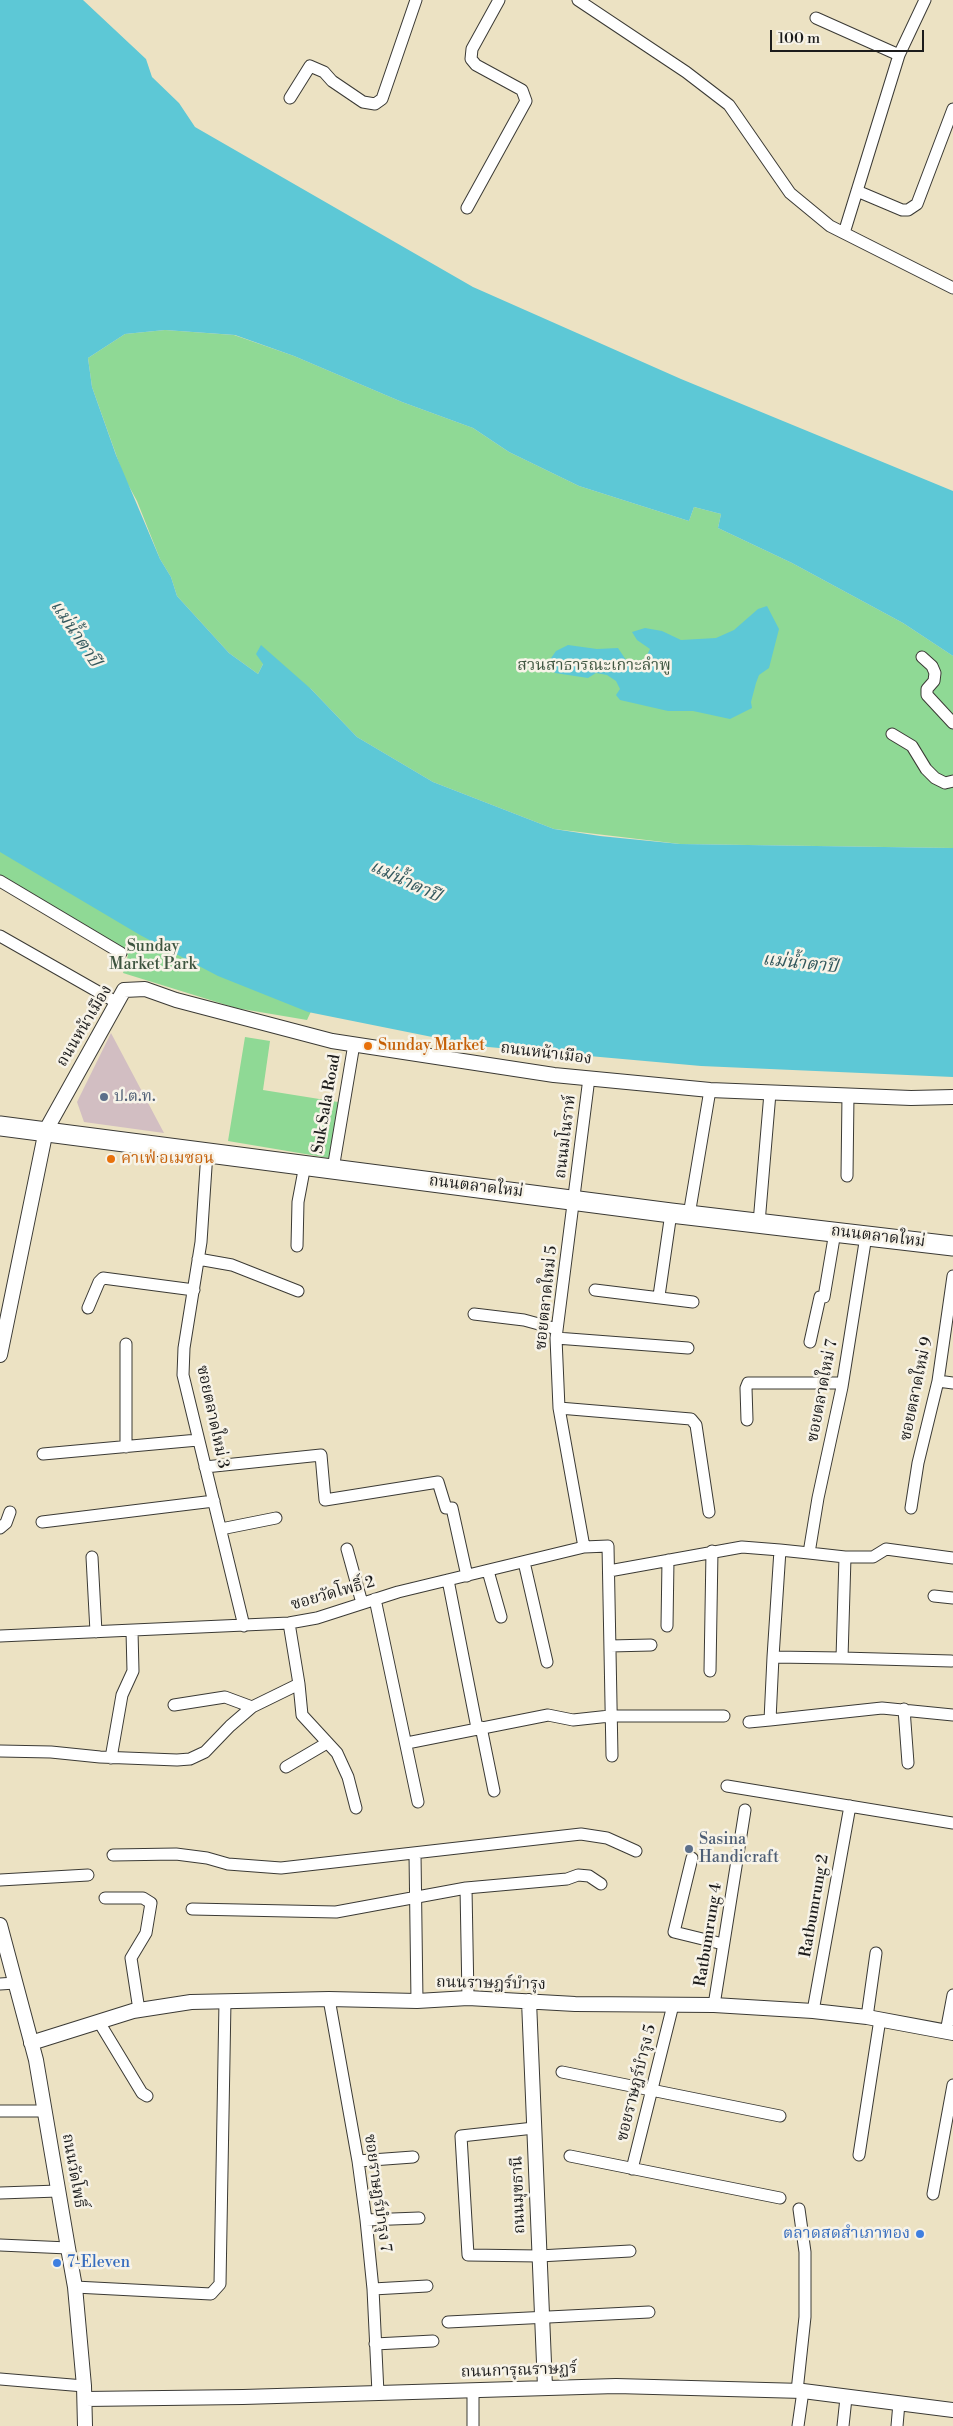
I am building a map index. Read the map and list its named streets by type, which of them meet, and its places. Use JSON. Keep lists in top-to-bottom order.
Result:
{
  "streets": {
    "main road": ["ถนนตลาดใหม่"],
    "street": [
      "ถนนหน้าเมือง",
      "Suk Sala Road",
      "ถนนมโนราห์",
      "ซอยตลาดใหม่ 5",
      "ซอยตลาดใหม่ 9",
      "ซอยตลาดใหม่ 7",
      "ซอยตลาดใหม่ 3",
      "ซอยวัดโพธิ์ 2",
      "Ratbumrung 2",
      "Ratbumrung 4",
      "ถนนราษฎร์บำรุง",
      "ซอยราษฎร์บำรุง 5",
      "ถนนวัดโพธิ์",
      "ซอยราษฎร์บำรุง 7",
      "ถนนมุขธานี",
      "ถนนการุณราษฏร์"
    ]
  },
  "crossings": [
    ["ถนนหน้าเมือง", "Suk Sala Road"],
    ["ถนนหน้าเมือง", "ถนนมโนราห์"],
    ["ถนนหน้าเมือง", "ถนนตลาดใหม่"],
    ["Suk Sala Road", "ถนนตลาดใหม่"],
    ["ถนนมโนราห์", "ถนนตลาดใหม่"],
    ["ถนนมโนราห์", "ซอยตลาดใหม่ 5"],
    ["ถนนตลาดใหม่", "ซอยตลาดใหม่ 5"],
    ["ถนนตลาดใหม่", "ซอยตลาดใหม่ 7"],
    ["ถนนตลาดใหม่", "ซอยตลาดใหม่ 3"],
    ["ซอยตลาดใหม่ 5", "ซอยวัดโพธิ์ 2"],
    ["ซอยตลาดใหม่ 3", "ซอยวัดโพธิ์ 2"],
    ["Ratbumrung 2", "ถนนราษฎร์บำรุง"],
    ["Ratbumrung 4", "ถนนราษฎร์บำรุง"],
    ["ถนนราษฎร์บำรุง", "ซอยราษฎร์บำรุง 5"],
    ["ถนนราษฎร์บำรุง", "ถนนวัดโพธิ์"],
    ["ถนนราษฎร์บำรุง", "ซอยราษฎร์บำรุง 7"],
    ["ถนนราษฎร์บำรุง", "ถนนมุขธานี"],
    ["ถนนวัดโพธิ์", "ถนนการุณราษฏร์"],
    ["ซอยราษฎร์บำรุง 7", "ถนนการุณราษฏร์"],
    ["ถนนมุขธานี", "ถนนการุณราษฏร์"]
  ],
  "water": ["แม่น้ำตาปี"],
  "parks": ["สวนสาธารณะเกาะลำพู", "Sunday Market Park"],
  "places": [
    "Sunday Market",
    "ป.ต.ท.",
    "คาเฟ่ อเมซอน",
    "Sasina Handicraft",
    "ตลาดสดสำเภาทอง",
    "7-Eleven"
  ],
  "scale_bar": "100 m"
}
